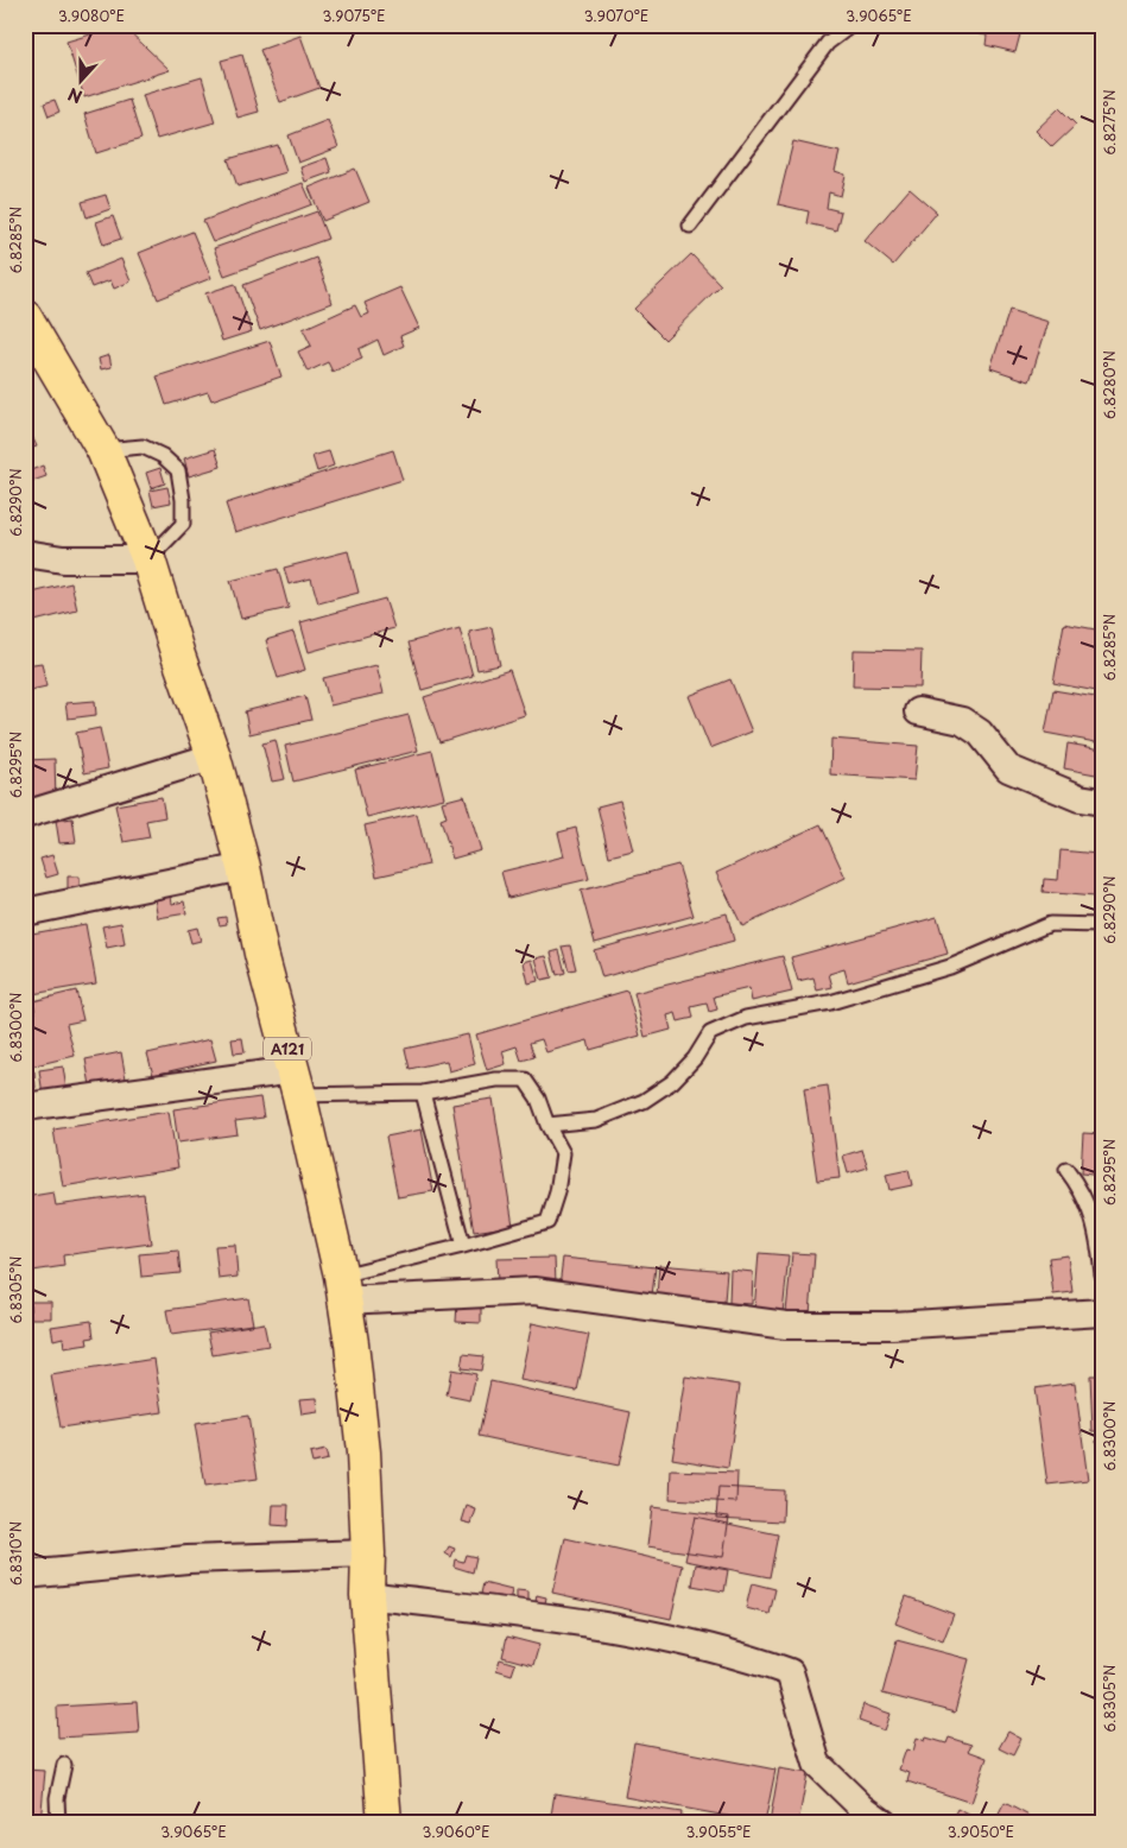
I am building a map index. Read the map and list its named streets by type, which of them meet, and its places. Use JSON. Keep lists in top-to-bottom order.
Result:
{
  "streets": {
    "main road": ["A121"]
  },
  "north": "bottom",
  "coordinates": [
    "3.9080°E",
    "3.9075°E",
    "3.9070°E",
    "3.9065°E",
    "6.8275°N",
    "6.8285°N",
    "6.8280°N",
    "6.8290°N",
    "6.8295°N",
    "6.8300°N",
    "6.8305°N",
    "6.8310°N",
    "3.9060°E",
    "3.9055°E",
    "3.9050°E"
  ]
}
